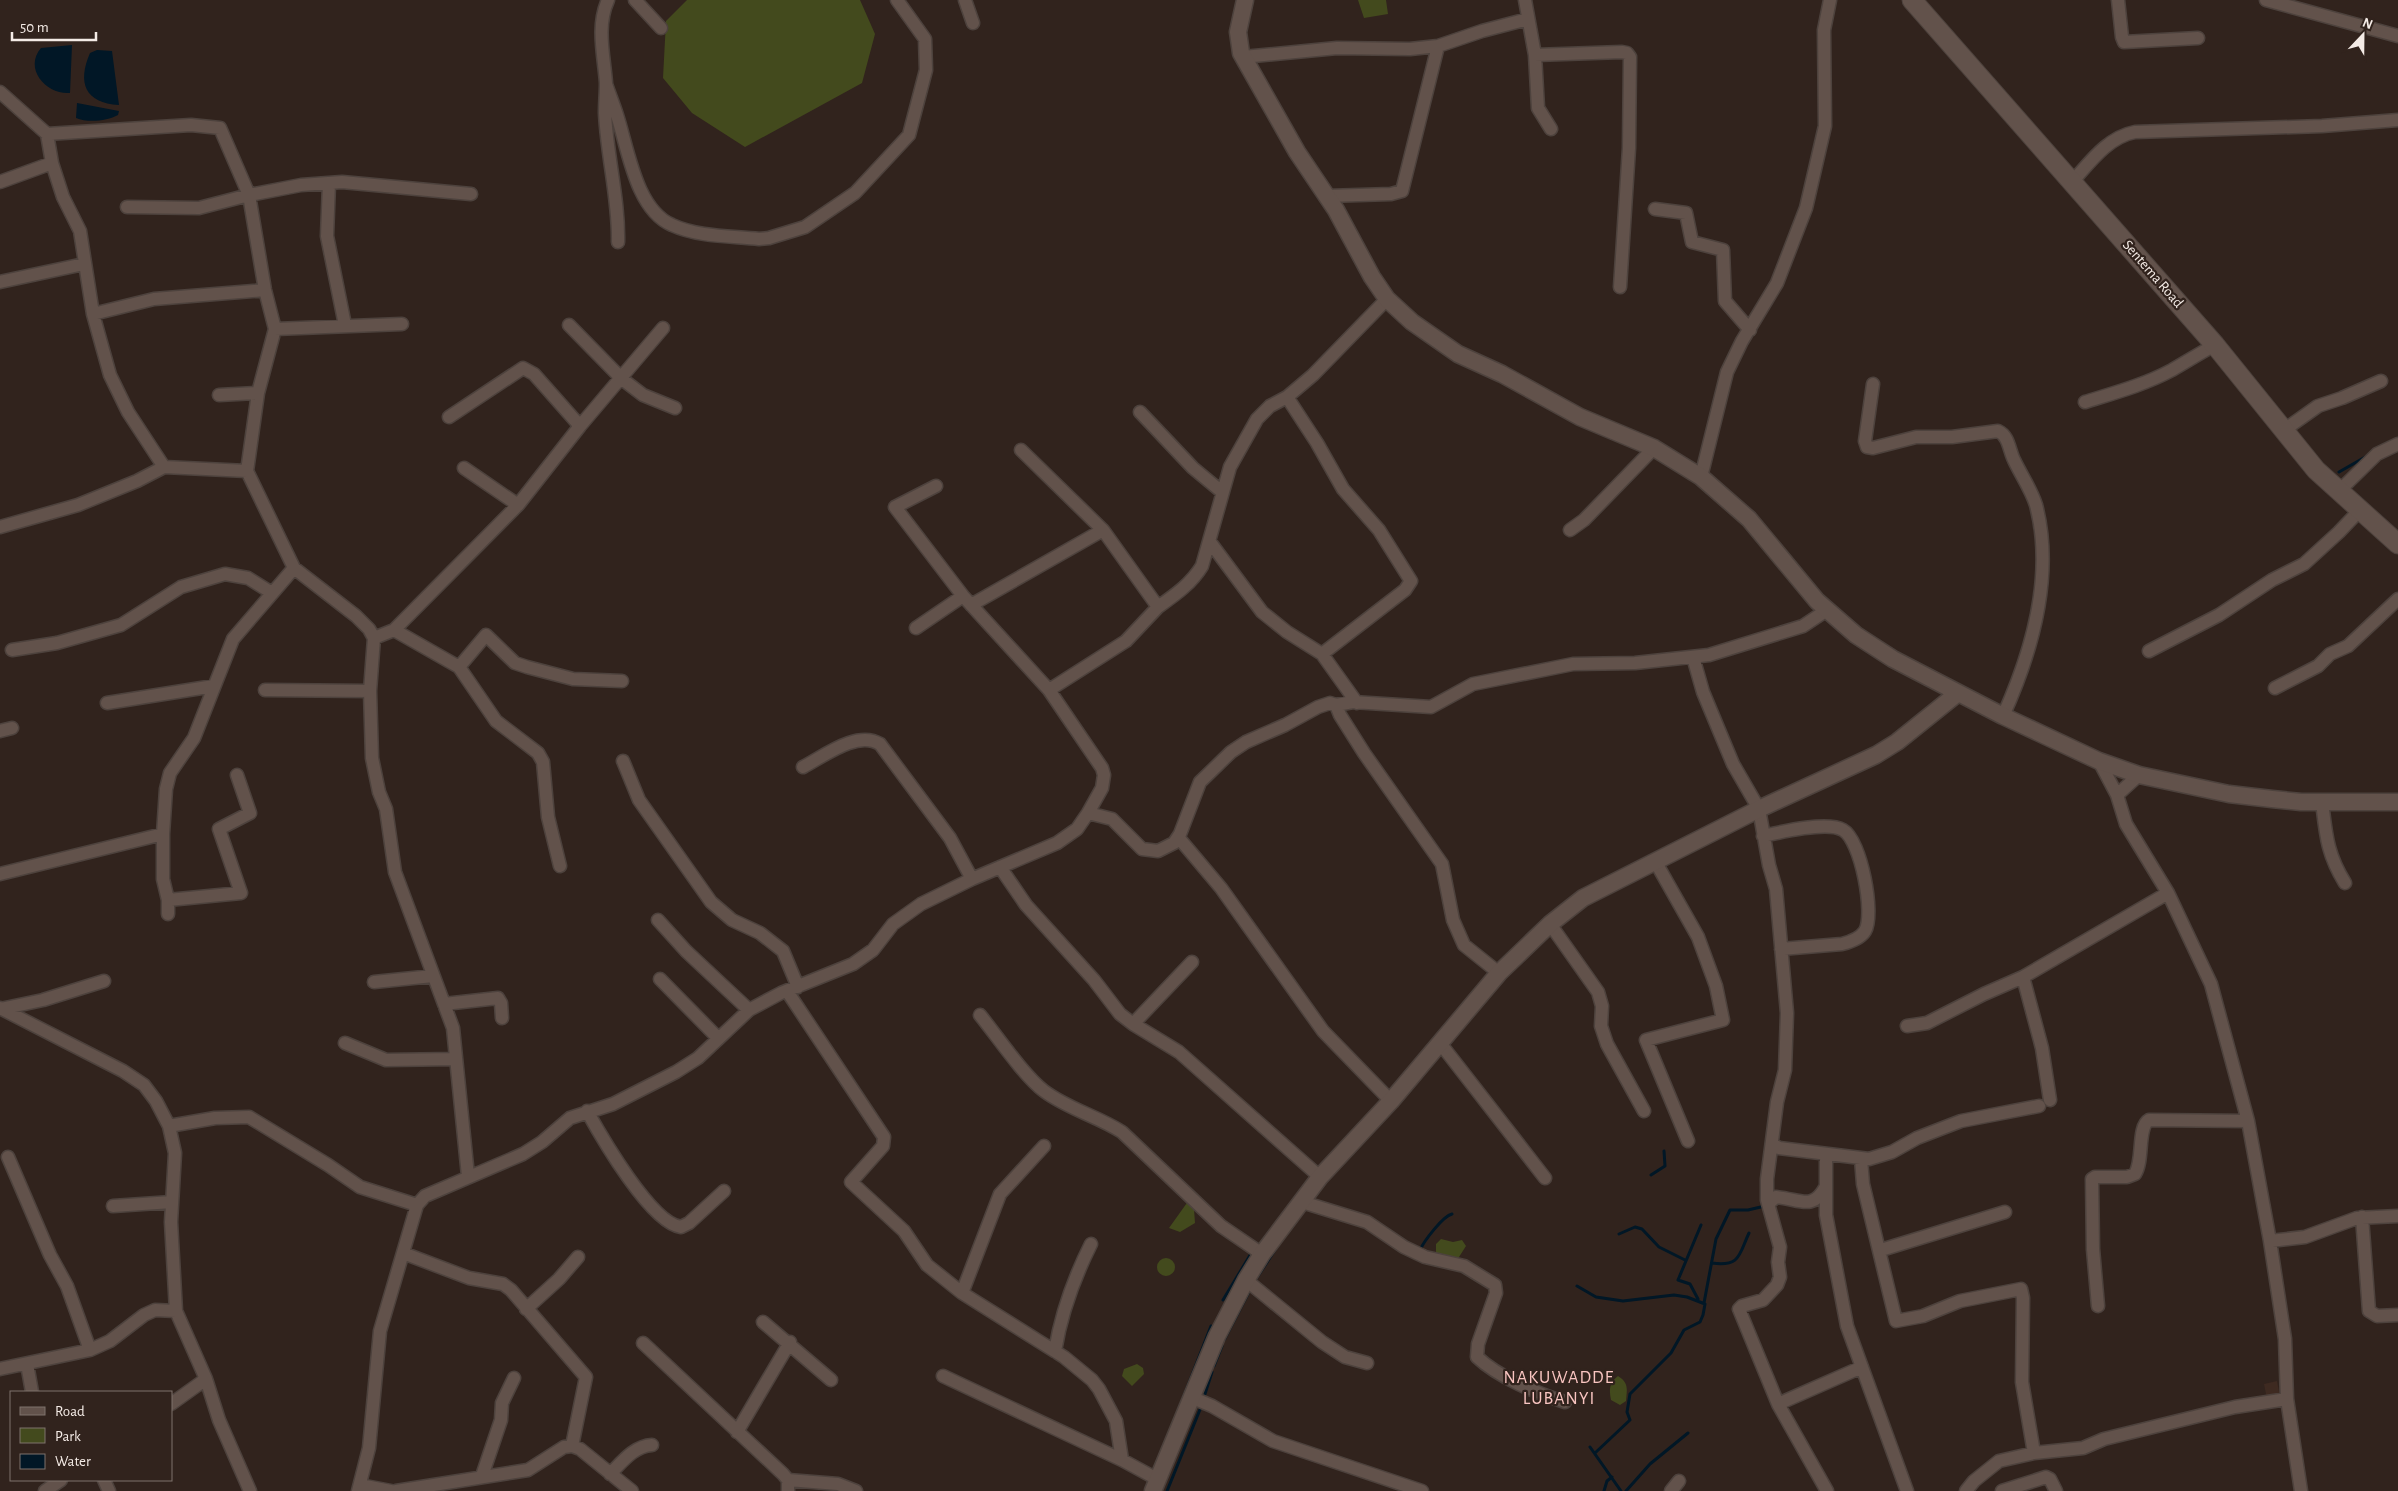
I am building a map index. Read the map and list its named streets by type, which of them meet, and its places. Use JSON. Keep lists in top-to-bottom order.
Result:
{
  "streets": {
    "main road": ["Sentema Road"]
  },
  "districts": ["NAKUWADDE LUBANYI"],
  "legend": ["Road", "Park", "Water"],
  "scale_bar": "50 m",
  "north": "top"
}
